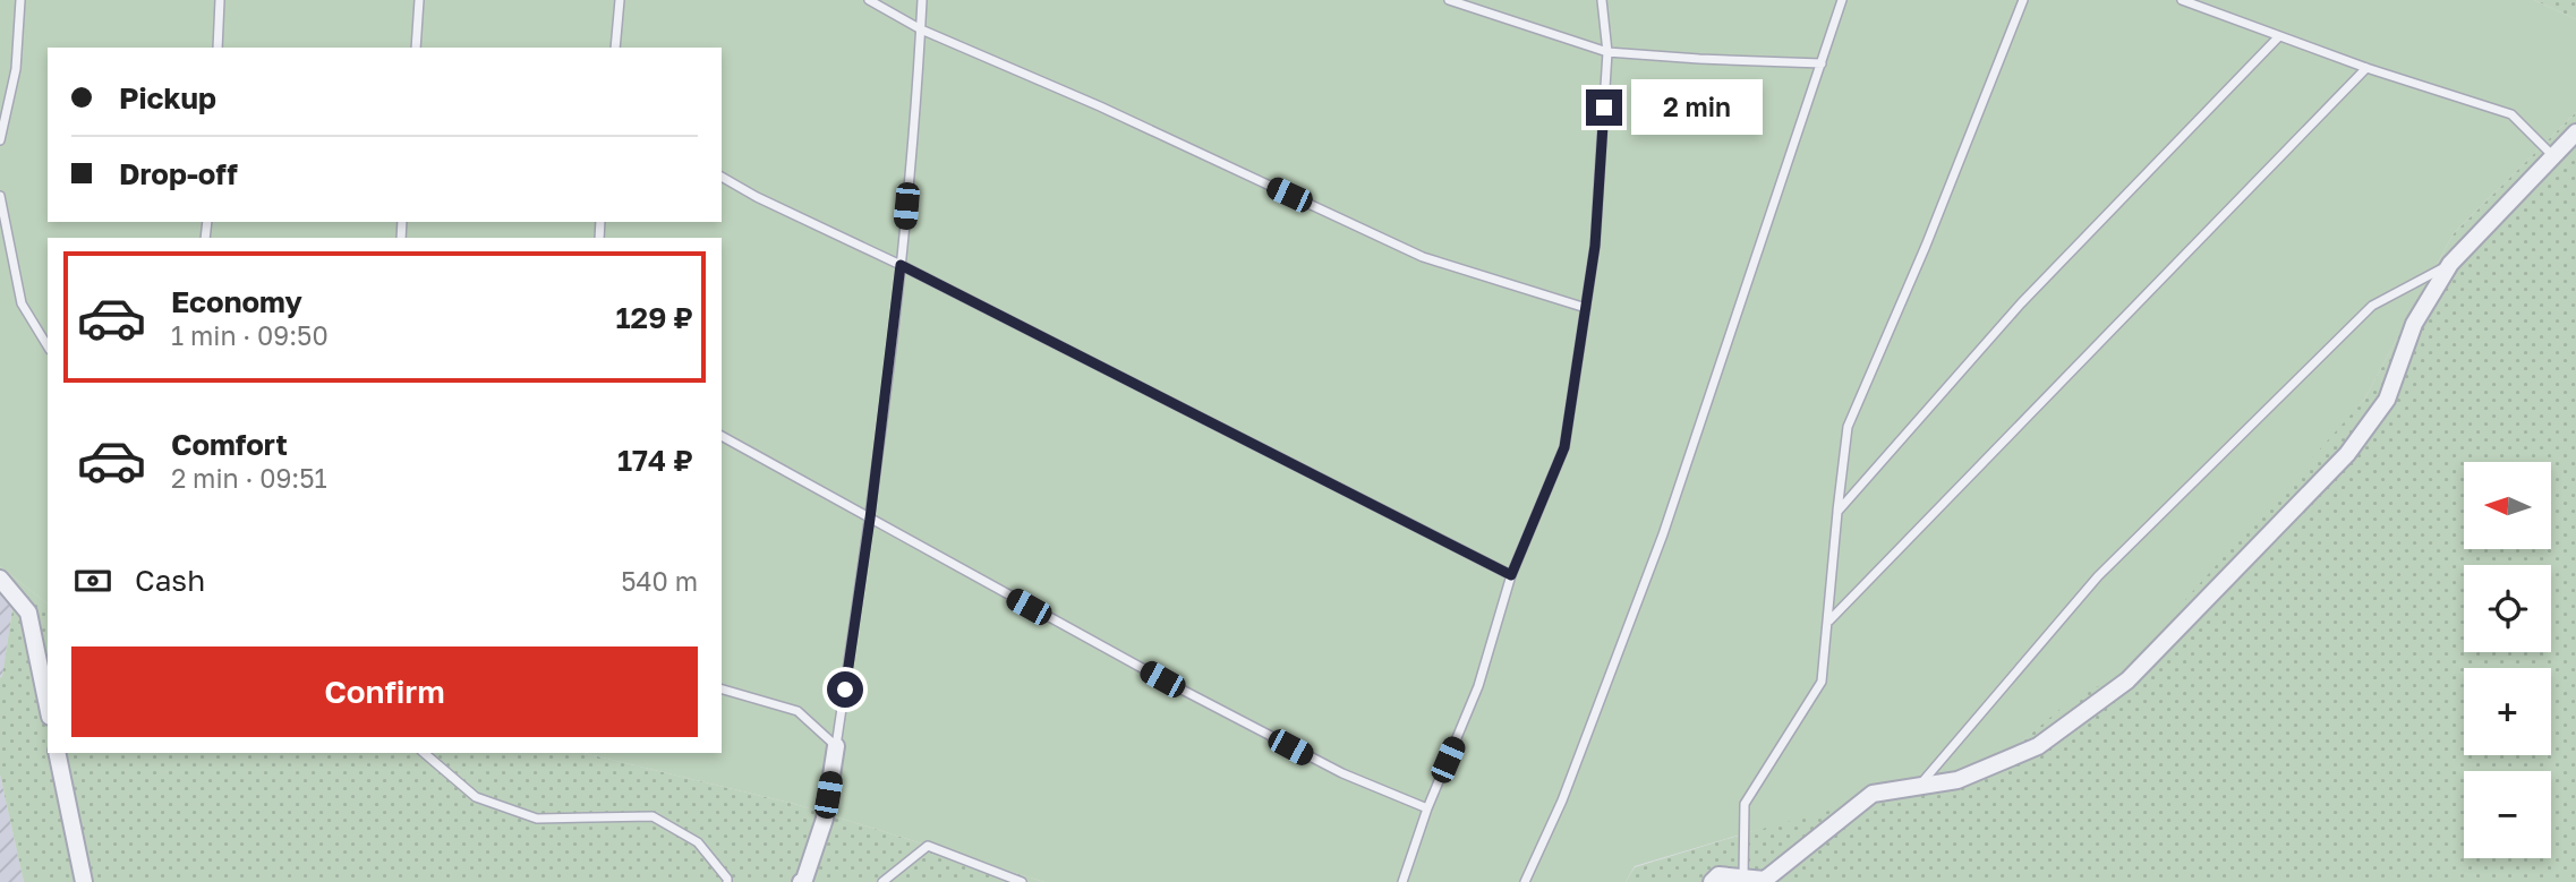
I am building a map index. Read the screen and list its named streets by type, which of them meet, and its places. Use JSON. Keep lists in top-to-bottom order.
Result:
{
  "north": "left",
  "page": {
    "banner": ["Pickup", "Drop-off"],
    "bubble": "2 min",
    "list": [
      {
        "name": "Economy",
        "note": "1 min · 09:50",
        "value": "129 ₽"
      },
      {
        "name": "Comfort",
        "note": "2 min · 09:51",
        "value": "174 ₽"
      }
    ],
    "map_buttons": ["+", "−"],
    "pay": ["Cash", "540 m"],
    "buttons": "Confirm"
  }
}
